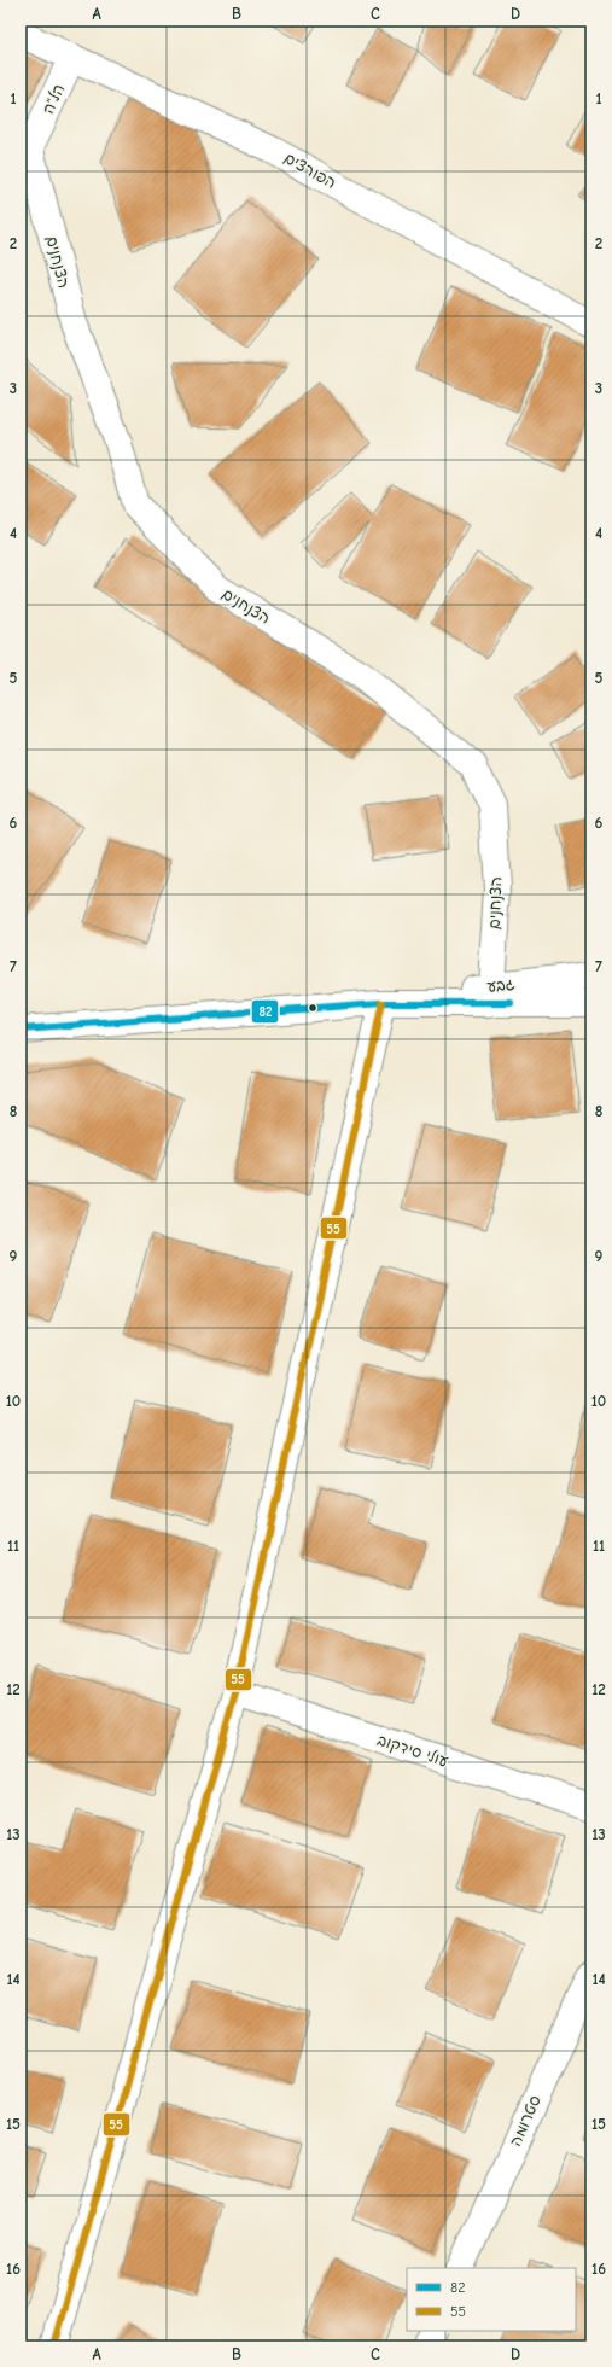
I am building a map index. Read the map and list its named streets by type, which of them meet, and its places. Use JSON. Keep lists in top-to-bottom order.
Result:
{
  "streets": {
    "street": [
      "הל\"ה",
      "הפורצים",
      "הצנחנים",
      "גבע",
      "עולי סידקוב",
      "סטרומה"
    ]
  },
  "crossings": [
    ["הל\"ה", "הפורצים"],
    ["הל\"ה", "הצנחנים"],
    ["הצנחנים", "גבע"]
  ],
  "lines": ["transit line 82", "transit line 55"],
  "legend": ["82", "55"],
  "grid": {
    "columns": [
      "A",
      "B",
      "C",
      "D"
    ],
    "rows": [
      "1",
      "2",
      "3",
      "4",
      "5",
      "6",
      "7",
      "8",
      "9",
      "10",
      "11",
      "12",
      "13",
      "14",
      "15",
      "16"
    ]
  }
}
